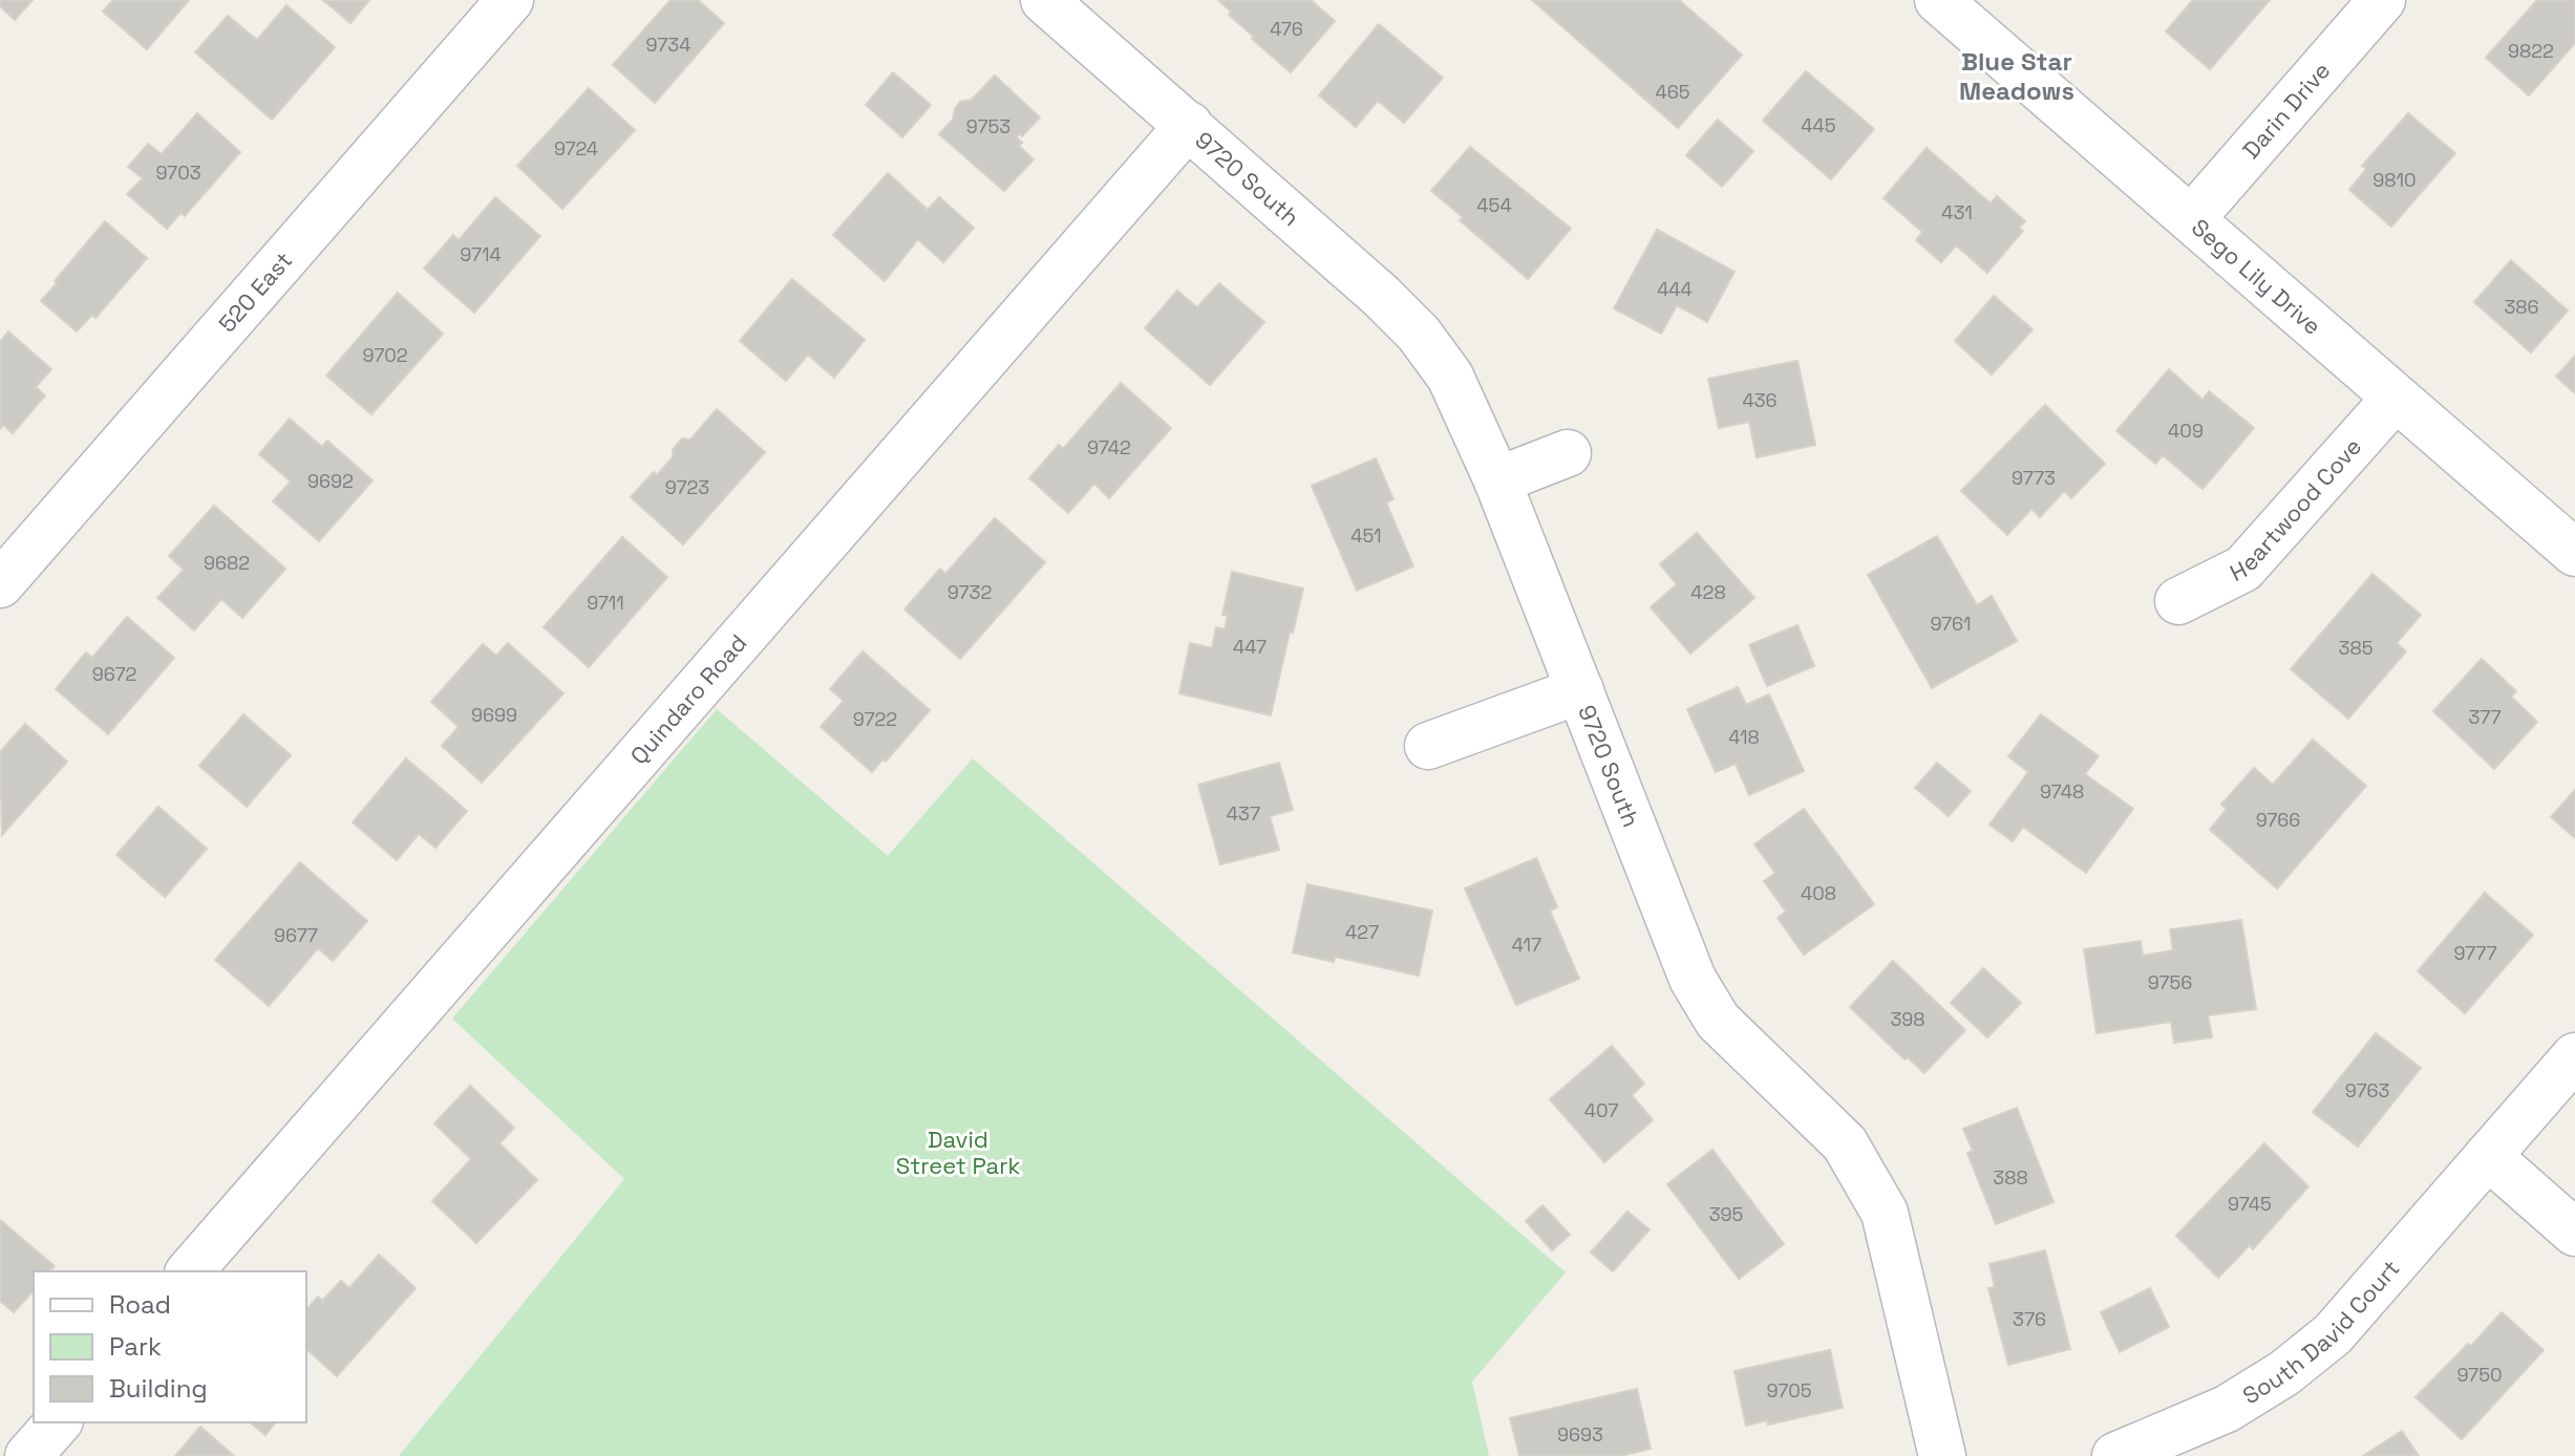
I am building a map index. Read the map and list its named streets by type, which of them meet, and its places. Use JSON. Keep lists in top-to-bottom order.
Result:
{
  "streets": {
    "street": [
      "Darin Drive",
      "9720 South",
      "Sego Lily Drive",
      "520 East",
      "Heartwood Cove",
      "Quindaro Road",
      "South David Court"
    ]
  },
  "crossings": [
    ["Darin Drive", "Sego Lily Drive"],
    ["9720 South", "Quindaro Road"],
    ["Sego Lily Drive", "Heartwood Cove"]
  ],
  "districts": ["Blue Star Meadows"],
  "parks": ["David Street Park"],
  "house_numbers": [
    "476",
    "9734",
    "9822",
    "465",
    "445",
    "9753",
    "9724",
    "9703",
    "9810",
    "454",
    "431",
    "9714",
    "444",
    "386",
    "9702",
    "436",
    "409",
    "9742",
    "9773",
    "9692",
    "9723",
    "451",
    "9682",
    "9732",
    "428",
    "9711",
    "9761",
    "447",
    "385",
    "9672",
    "9699",
    "377",
    "9722",
    "418",
    "9748",
    "437",
    "9766",
    "408",
    "427",
    "9677",
    "417",
    "9777",
    "9756",
    "398",
    "9763",
    "407",
    "388",
    "9745",
    "395",
    "376",
    "9750",
    "9705",
    "9693"
  ],
  "legend": ["Road", "Park", "Building"]
}
